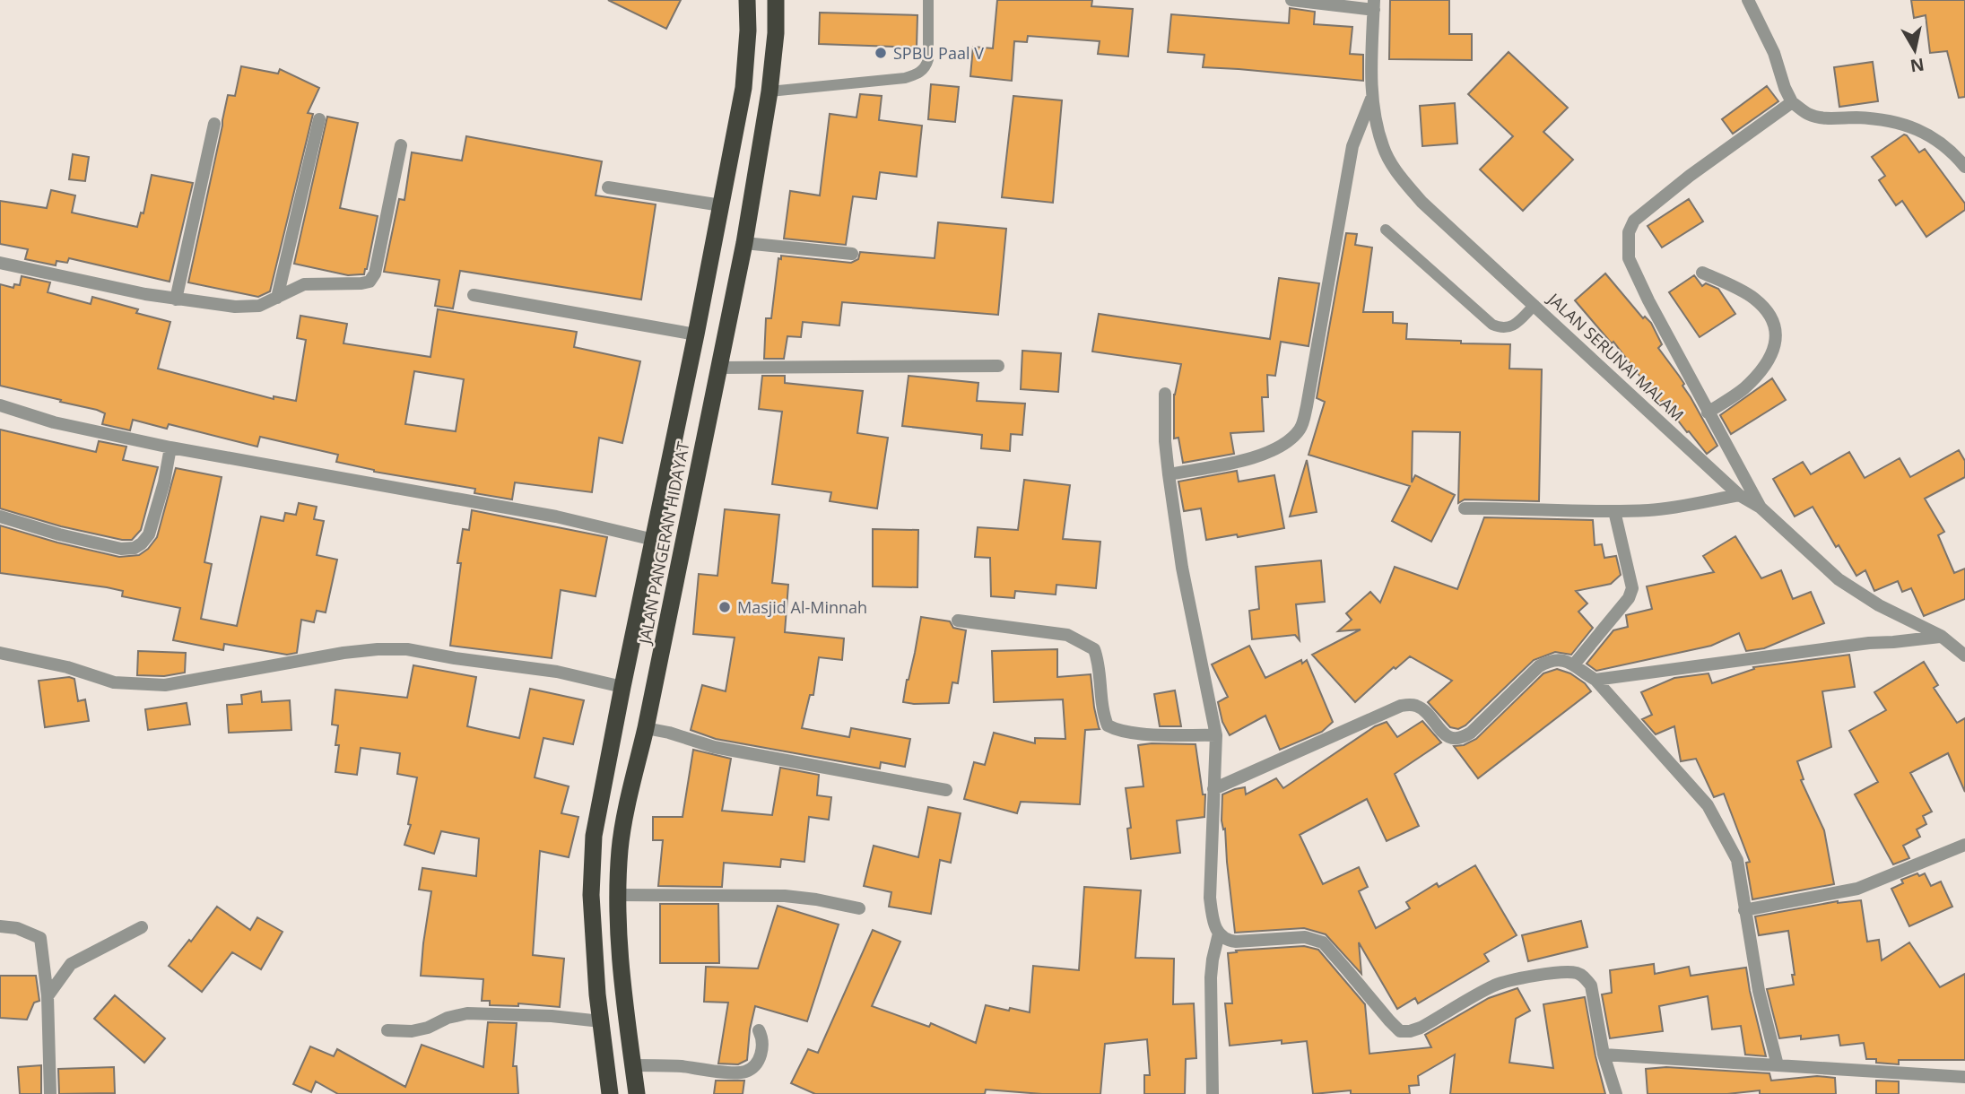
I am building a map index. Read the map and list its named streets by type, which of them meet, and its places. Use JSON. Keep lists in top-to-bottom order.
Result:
{
  "streets": {
    "highway": ["JALAN PANGERAN HIDAYAT"],
    "street": ["JALAN SERUNAI MALAM"]
  },
  "places": ["SPBU Paal V", "Masjid Al-Minnah"],
  "north": "bottom"
}
